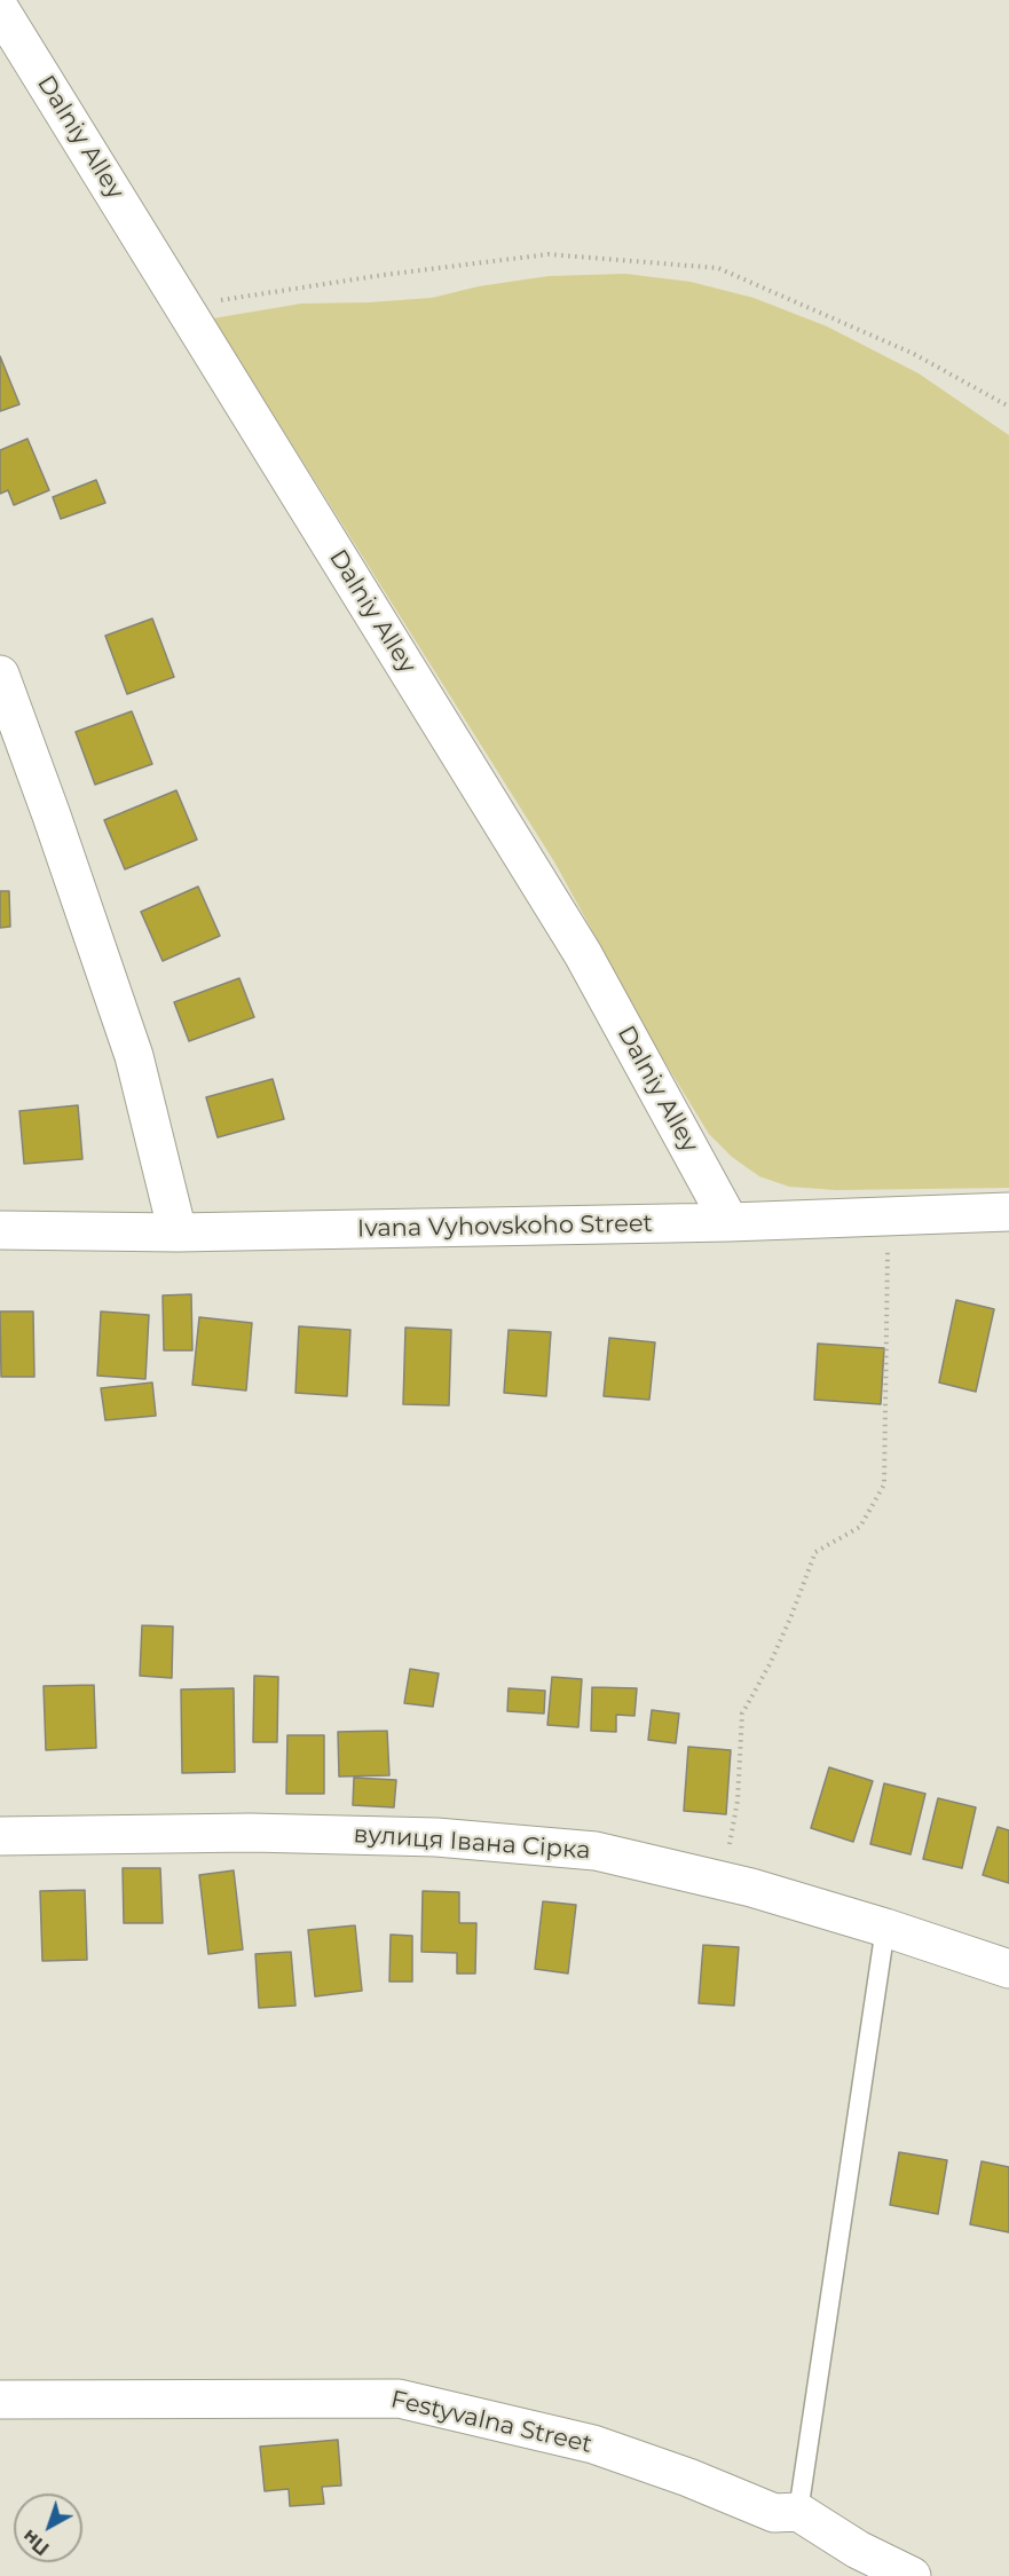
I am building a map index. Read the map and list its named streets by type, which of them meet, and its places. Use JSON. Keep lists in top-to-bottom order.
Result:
{
  "streets": {
    "street": [
      "Dalniy Alley",
      "Ivana Vyhovskoho Street",
      "вулиця Івана Сірка",
      "Festyvalna Street"
    ]
  },
  "crossings": [
    ["Dalniy Alley", "Ivana Vyhovskoho Street"]
  ],
  "north": "bottom left"
}
